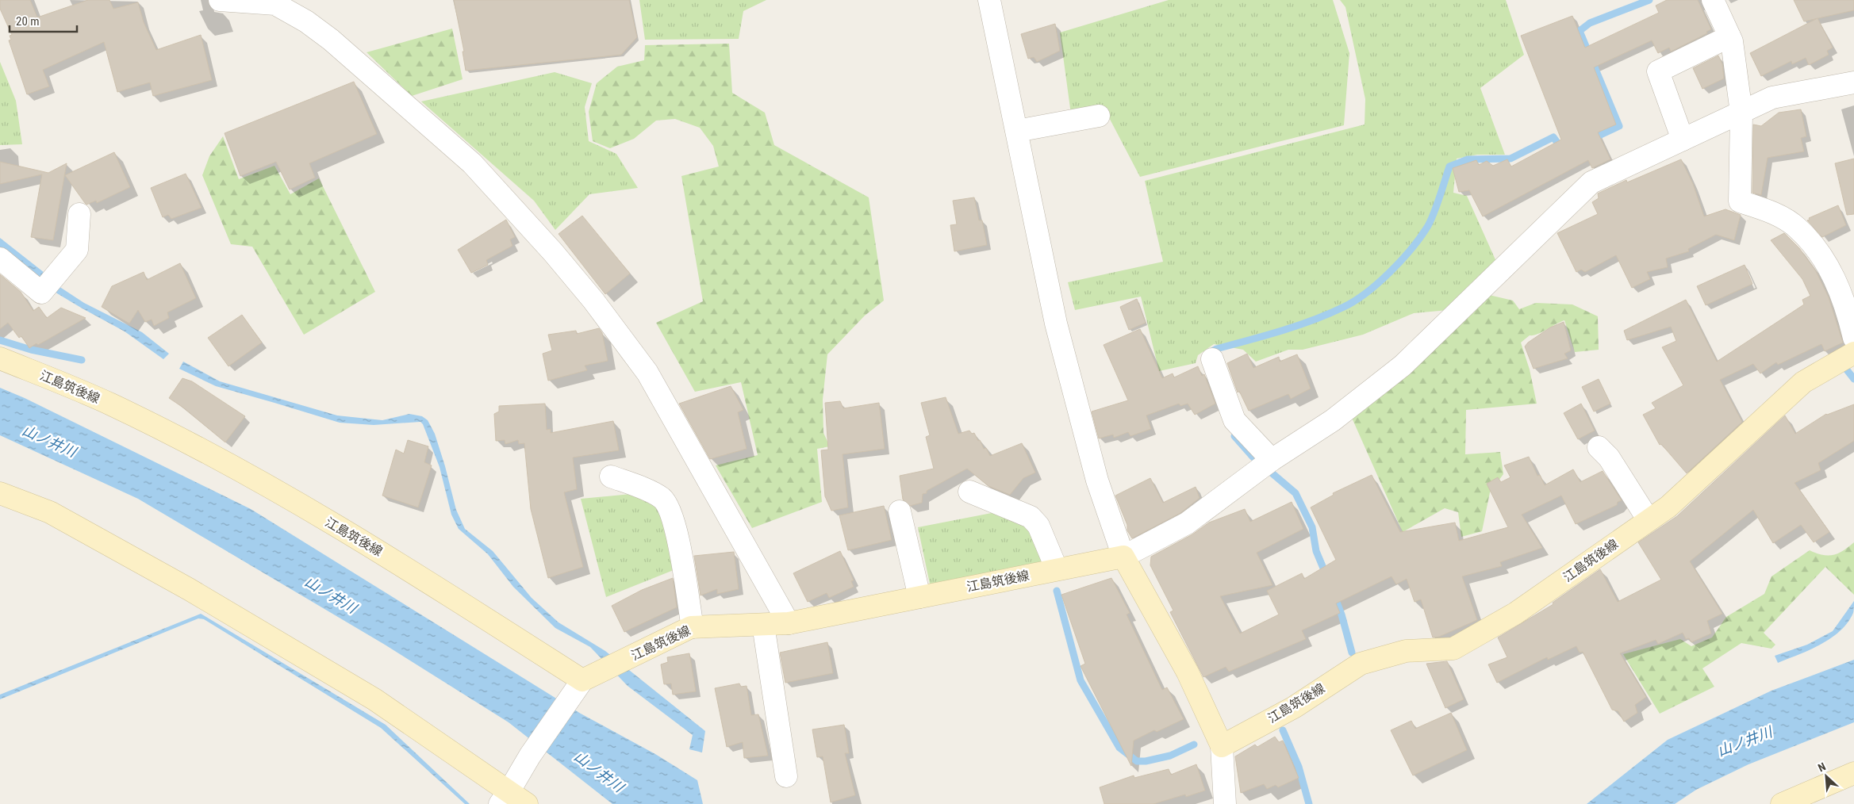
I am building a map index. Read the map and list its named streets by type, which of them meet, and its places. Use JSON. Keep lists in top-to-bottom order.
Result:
{
  "streets": {
    "main road": ["江島筑後線"]
  },
  "water": ["山ノ井川"],
  "scale_bar": "20 m",
  "north": "top left"
}
